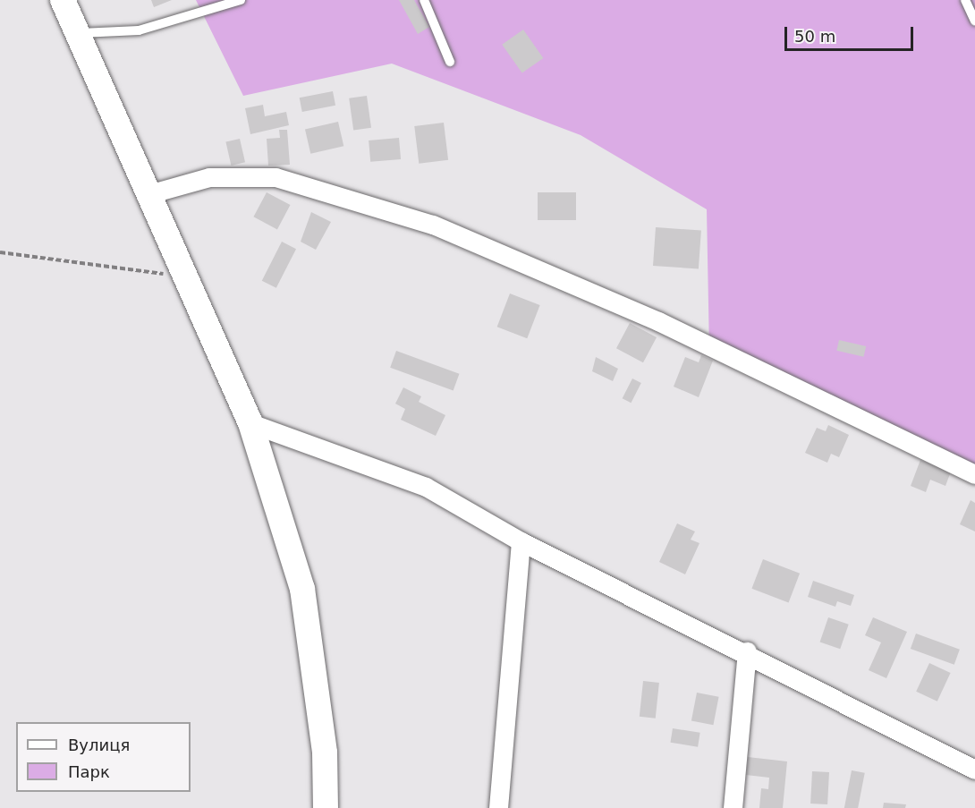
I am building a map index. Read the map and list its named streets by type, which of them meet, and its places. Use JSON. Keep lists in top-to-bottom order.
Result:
{
  "legend": ["Вулиця", "Парк"],
  "scale_bar": "50 m"
}
